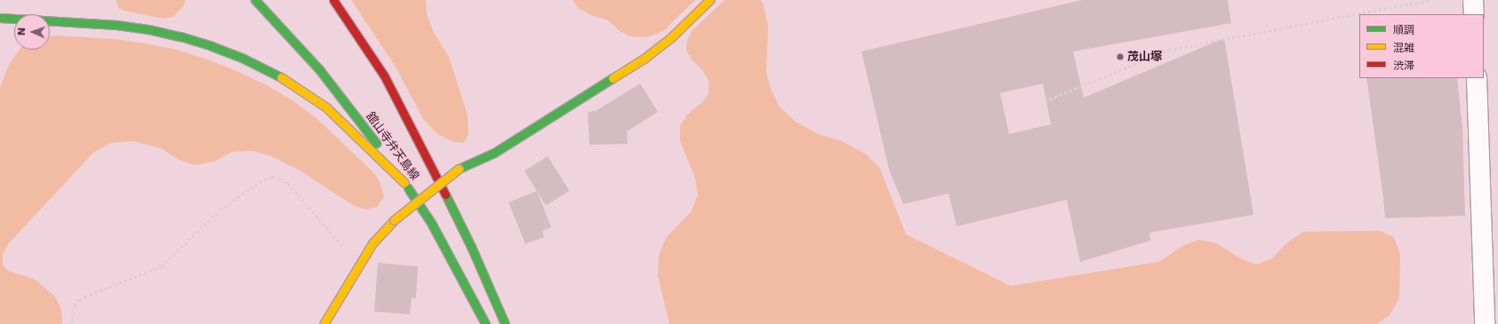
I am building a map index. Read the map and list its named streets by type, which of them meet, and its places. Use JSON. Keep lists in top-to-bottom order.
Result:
{
  "streets": {
    "main road": ["舘山寺弁天島線"]
  },
  "places": ["茂山塚"],
  "legend": ["順調", "混雑", "渋滞"],
  "north": "left"
}
